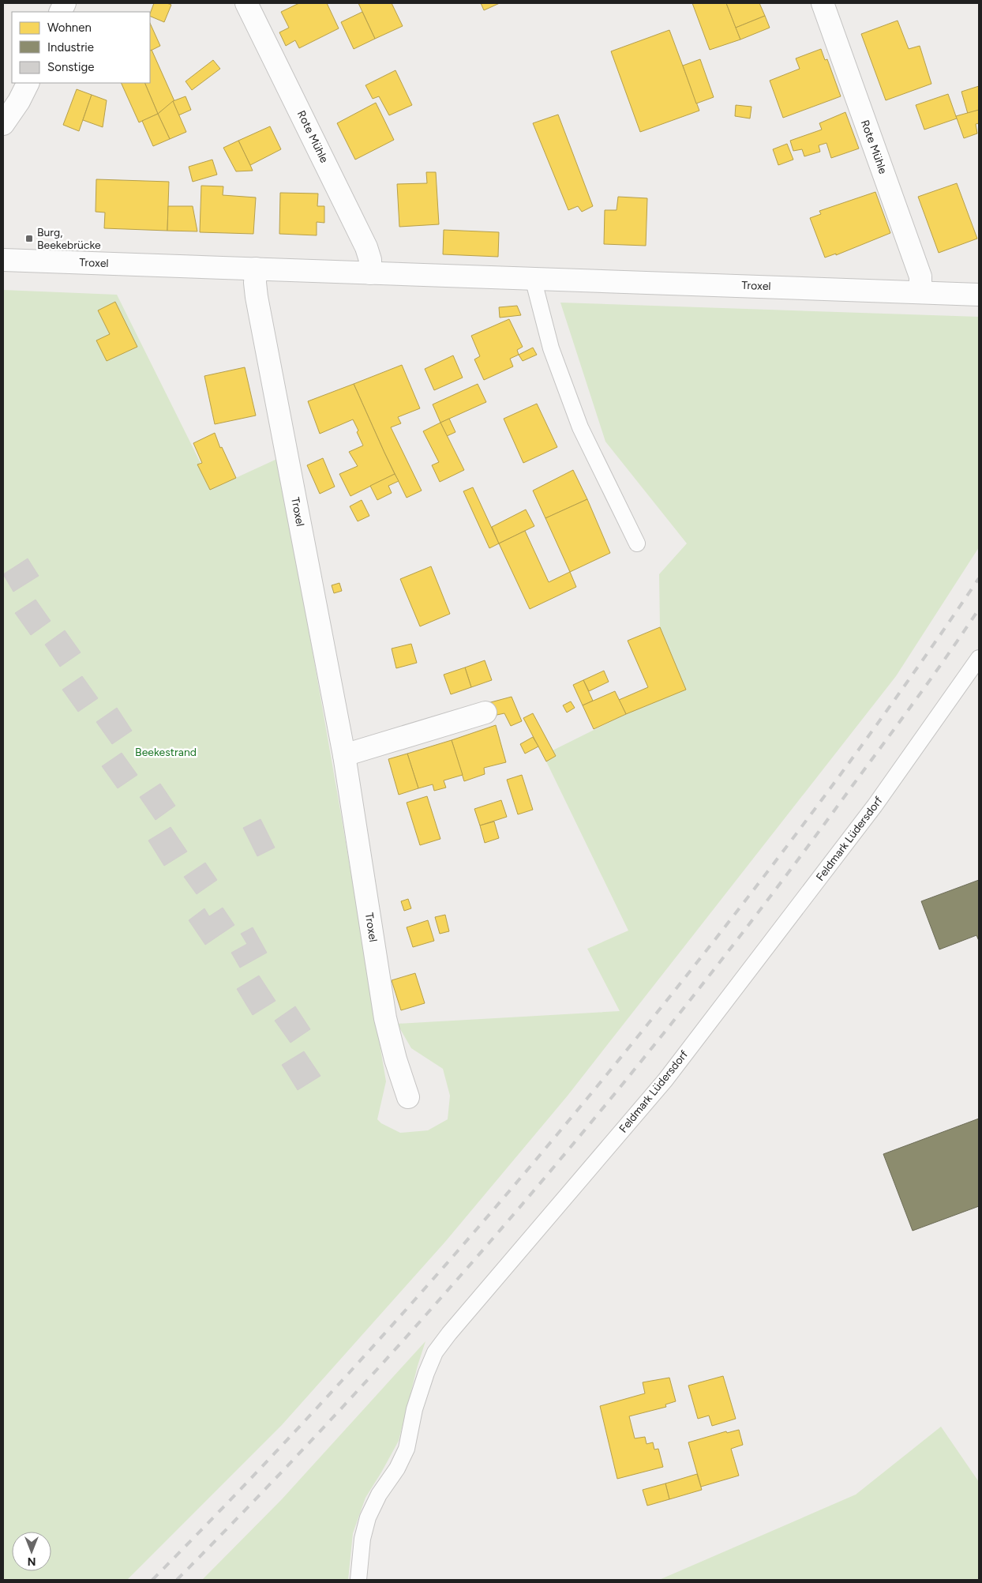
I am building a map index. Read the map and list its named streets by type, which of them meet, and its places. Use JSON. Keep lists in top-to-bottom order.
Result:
{
  "streets": {
    "street": ["Rote Mühle", "Troxel"],
    "lane": ["Feldmark Lüdersdorf"]
  },
  "crossings": [
    ["Rote Mühle", "Troxel"]
  ],
  "parks": ["Beekestrand"],
  "places": {
    "transit": ["Burg, Beekebrücke"]
  },
  "legend": ["Wohnen", "Industrie", "Sonstige"],
  "north": "bottom"
}
